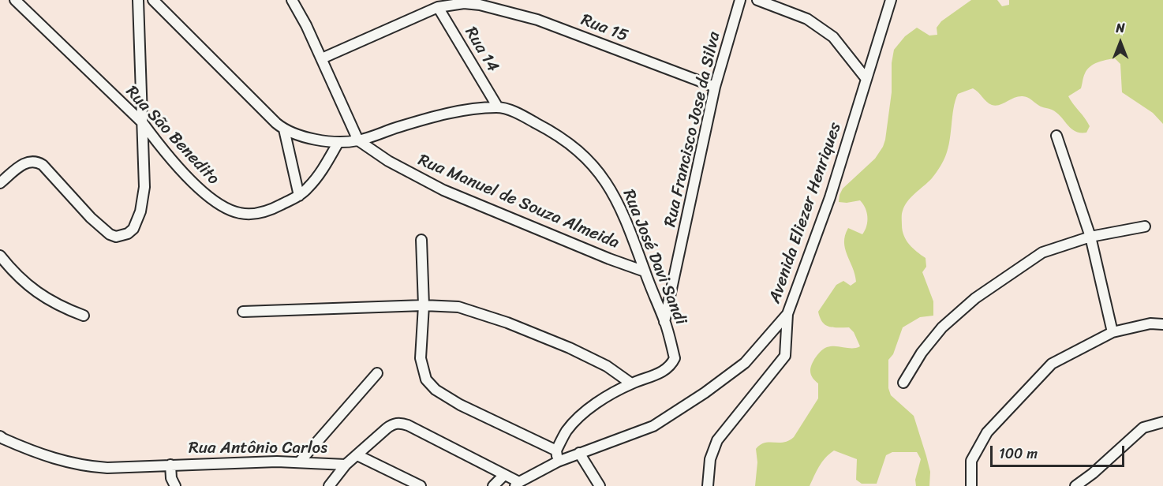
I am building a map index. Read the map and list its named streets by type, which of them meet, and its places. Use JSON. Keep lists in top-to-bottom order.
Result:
{
  "streets": {
    "street": [
      "Rua 15",
      "Rua 14",
      "Rua Francisco Jose da Silva",
      "Rua São Benedito",
      "Rua Manuel de Souza Almeida",
      "Avenida Eliezer Henriques",
      "Rua José Davi Sandi",
      "Rua Antônio Carlos"
    ]
  },
  "crossings": [
    ["Rua 15", "Rua 14"],
    ["Rua 15", "Rua Francisco Jose da Silva"],
    ["Rua 14", "Rua José Davi Sandi"],
    ["Rua Francisco Jose da Silva", "Rua José Davi Sandi"],
    ["Rua São Benedito", "Rua José Davi Sandi"],
    ["Rua Manuel de Souza Almeida", "Rua José Davi Sandi"]
  ],
  "scale_bar": "100 m",
  "north": "top"
}
